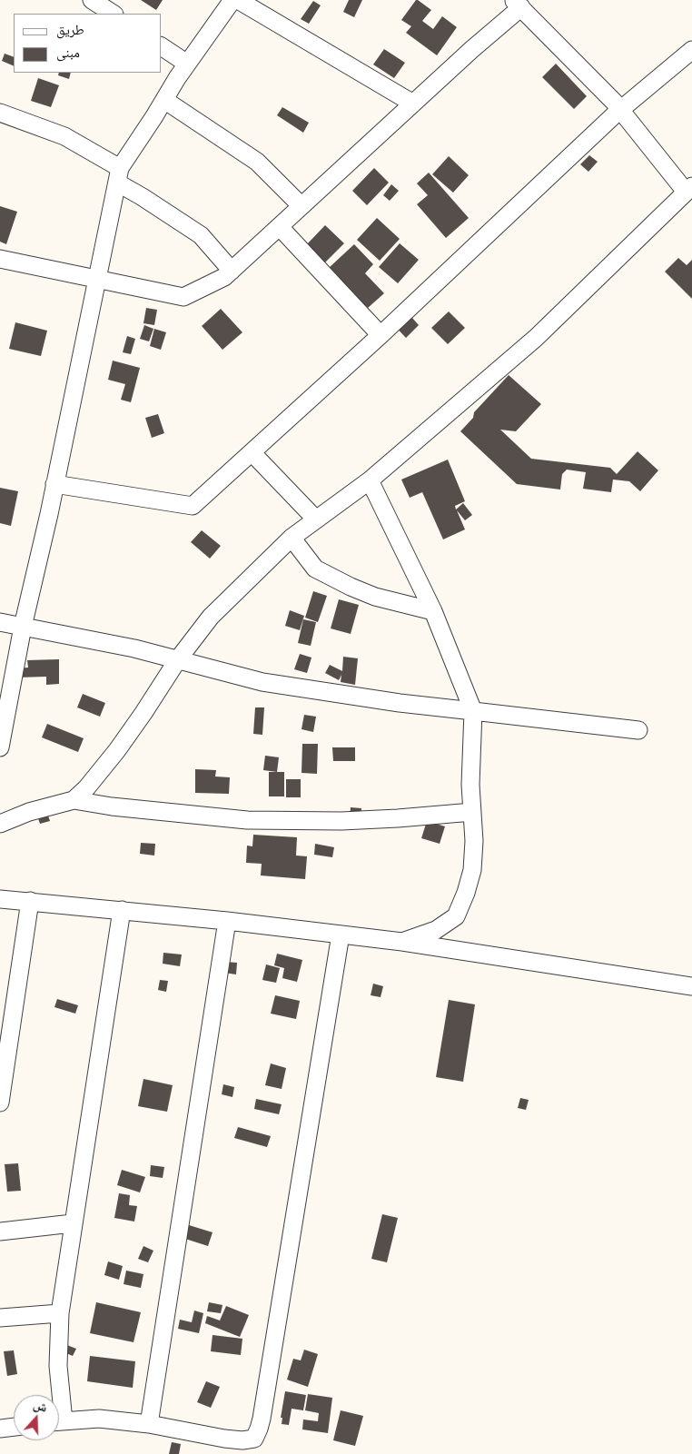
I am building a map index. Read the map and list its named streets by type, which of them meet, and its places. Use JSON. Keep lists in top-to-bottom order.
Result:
{
  "legend": ["طريق", "مبنى"],
  "north": "top"
}
